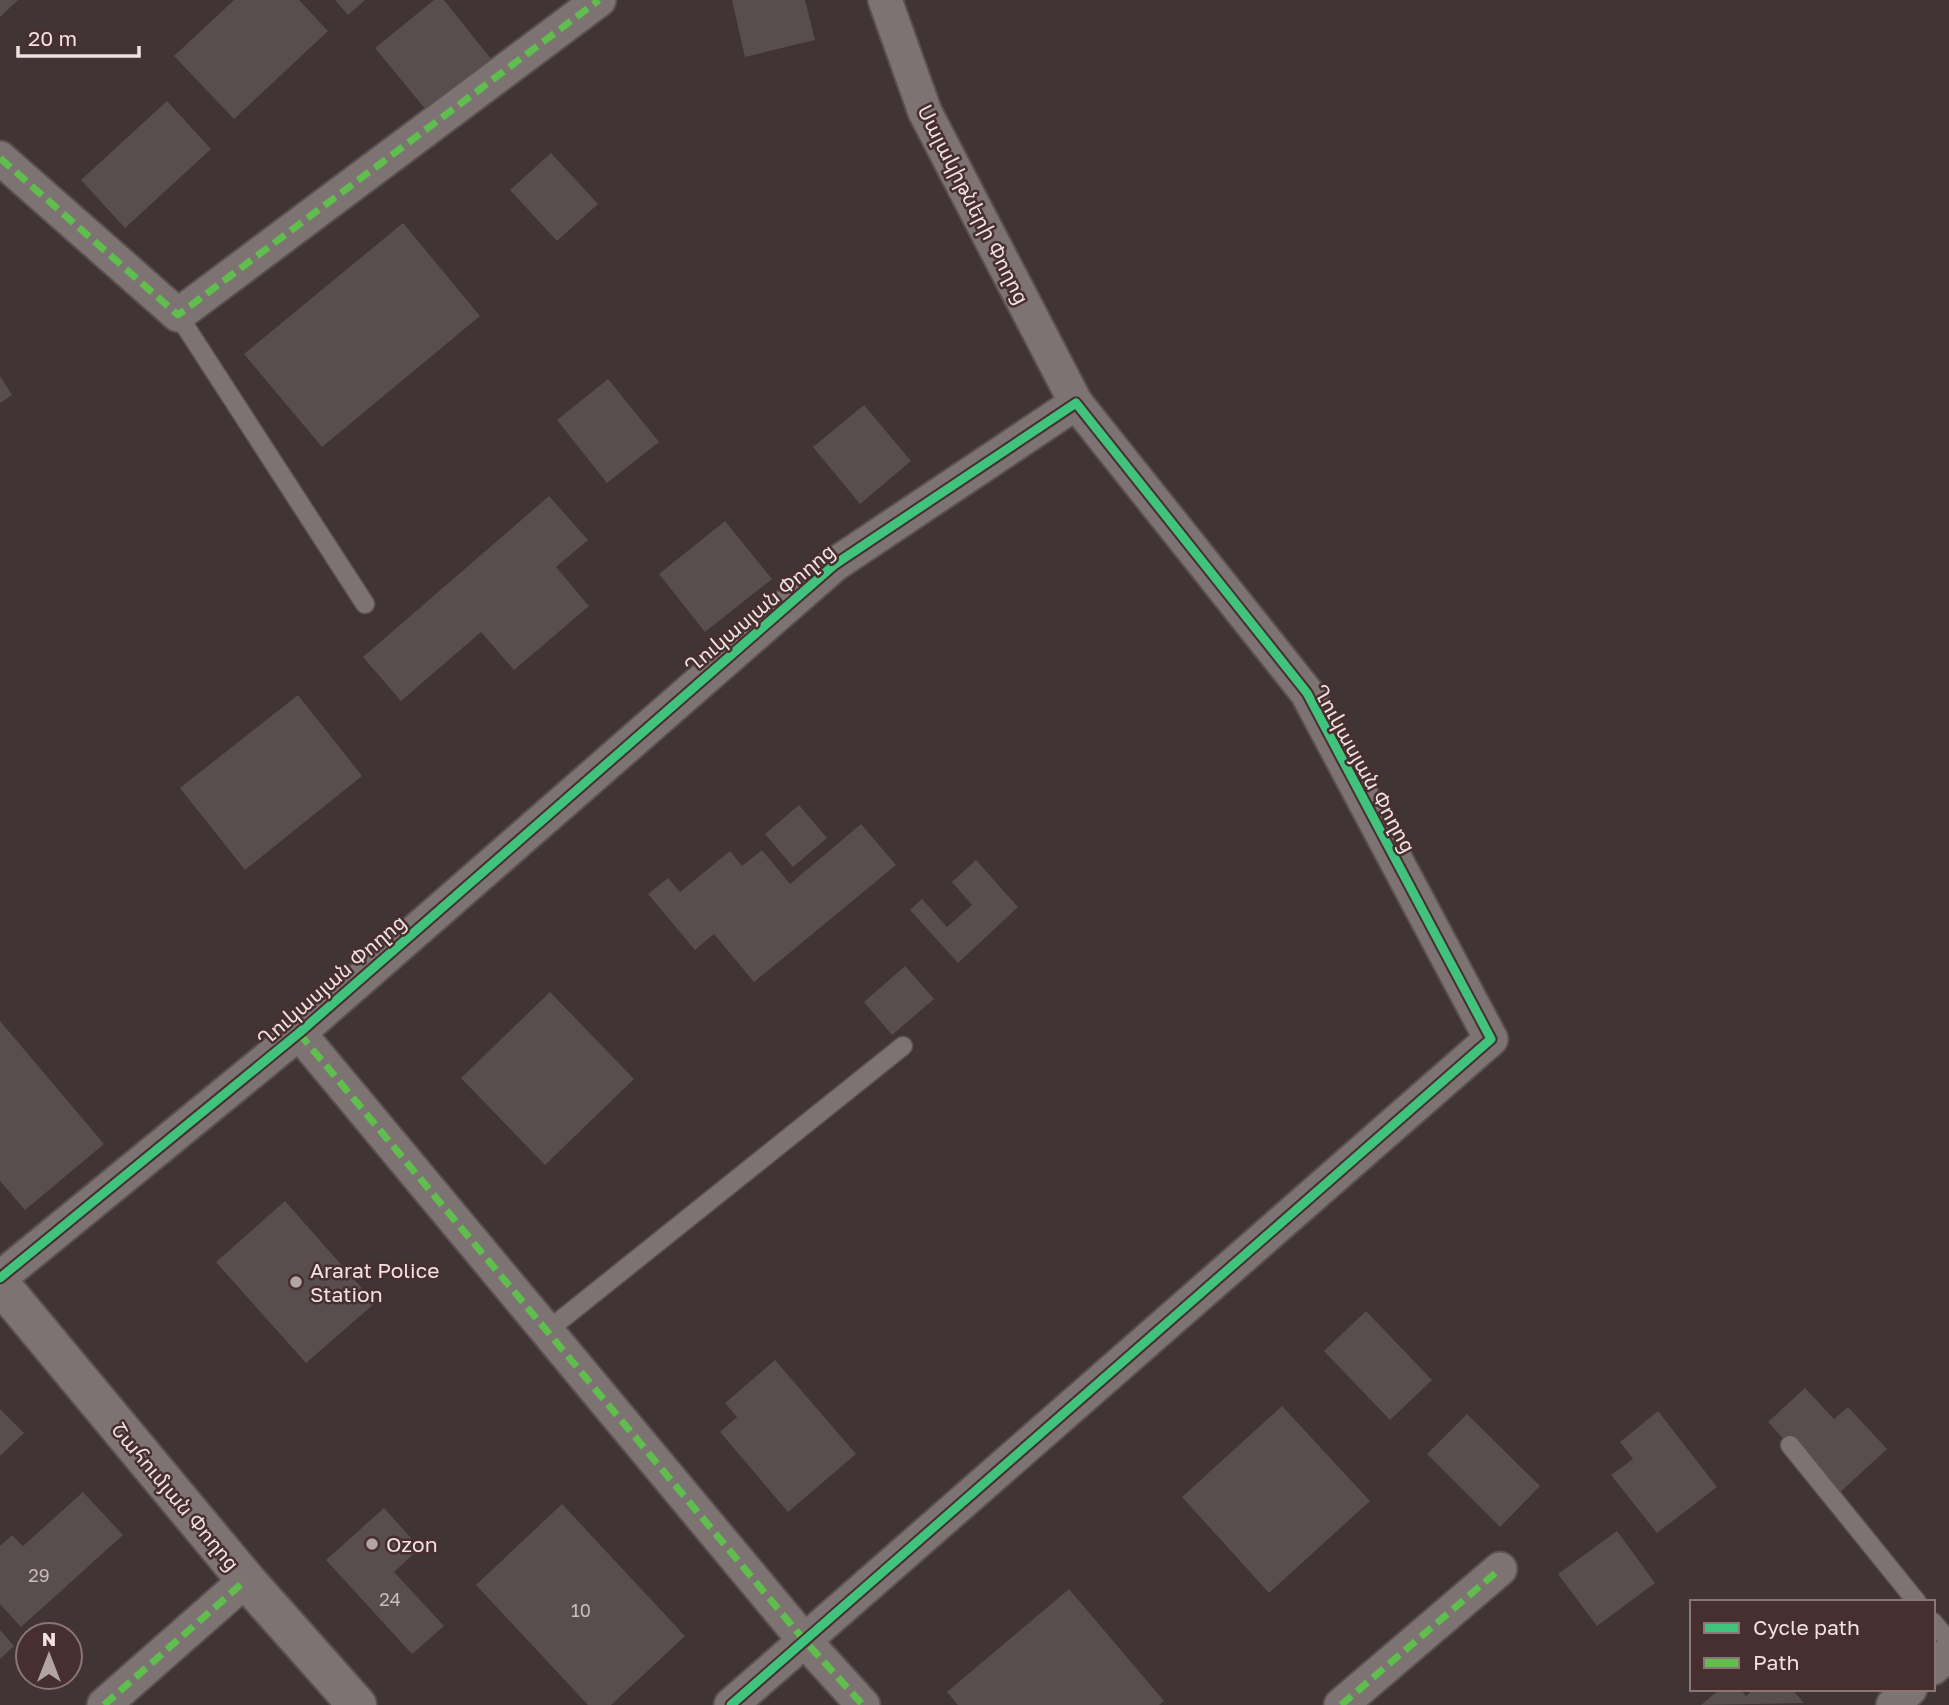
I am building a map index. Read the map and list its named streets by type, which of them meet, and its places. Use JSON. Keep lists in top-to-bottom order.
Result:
{
  "streets": {
    "street": ["Սալակիթների Փողոց", "Ղուկասյան Փողոց", "Շահումյան Փողոց"]
  },
  "crossings": [
    ["Սալակիթների Փողոց", "Ղուկասյան Փողոց"]
  ],
  "places": ["Ararat Police Station", "Ozon"],
  "house_numbers": ["29", "24", "10"],
  "legend": ["Cycle path", "Path"],
  "scale_bar": "20 m",
  "north": "top"
}
